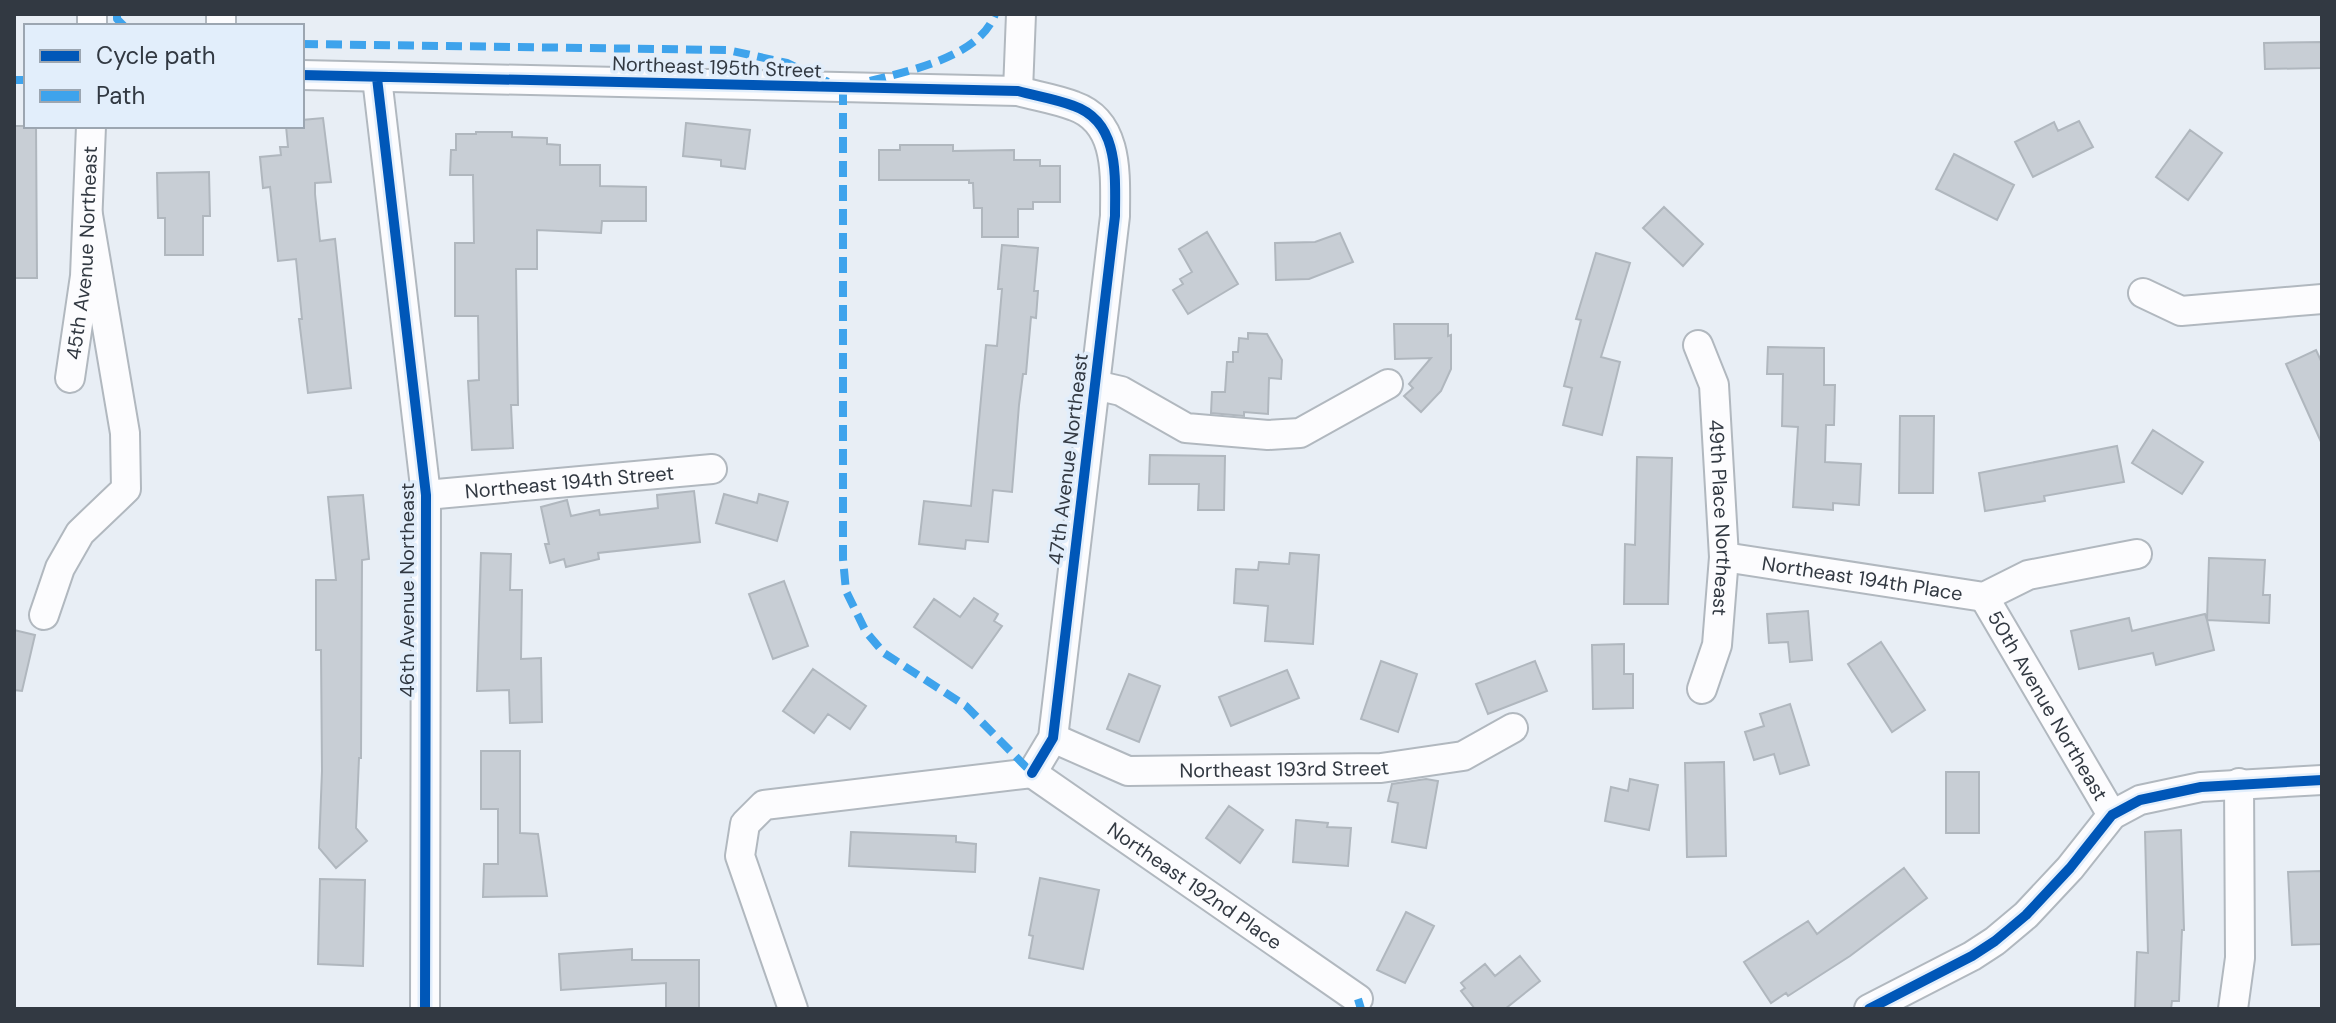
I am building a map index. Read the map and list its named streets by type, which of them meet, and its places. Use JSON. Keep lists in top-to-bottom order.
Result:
{
  "streets": {
    "street": [
      "Northeast 195th Street",
      "45th Avenue Northeast",
      "47th Avenue Northeast",
      "Northeast 194th Street",
      "49th Place Northeast",
      "Northeast 194th Place",
      "46th Avenue Northeast",
      "50th Avenue Northeast",
      "Northeast 193rd Street",
      "Northeast 192nd Place"
    ]
  },
  "crossings": [
    ["Northeast 195th Street", "47th Avenue Northeast"],
    ["Northeast 195th Street", "46th Avenue Northeast"],
    ["47th Avenue Northeast", "Northeast 193rd Street"],
    ["47th Avenue Northeast", "Northeast 192nd Place"],
    ["Northeast 194th Street", "46th Avenue Northeast"],
    ["49th Place Northeast", "Northeast 194th Place"],
    ["Northeast 194th Place", "50th Avenue Northeast"]
  ],
  "legend": ["Cycle path", "Path"]
}
